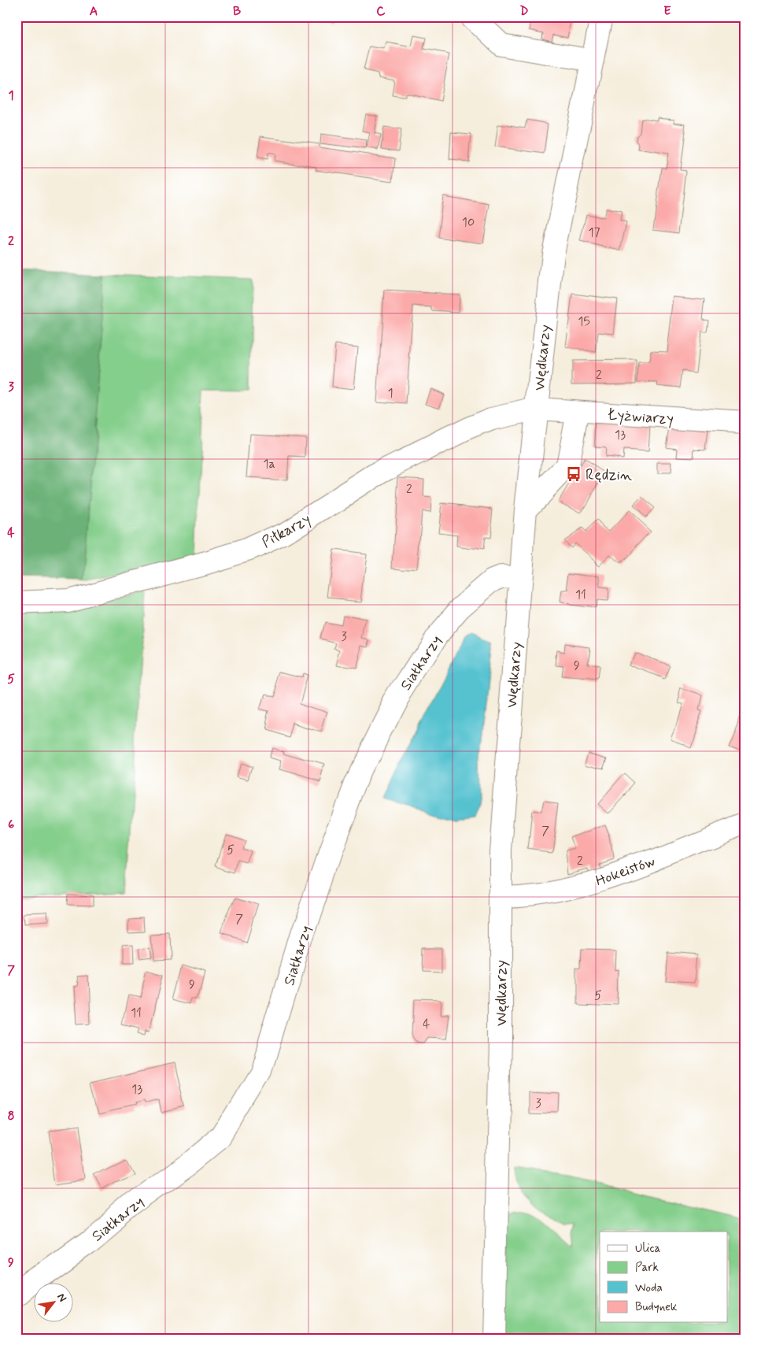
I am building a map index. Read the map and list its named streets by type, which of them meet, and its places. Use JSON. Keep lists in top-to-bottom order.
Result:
{
  "streets": {
    "street": [
      "Wędkarzy",
      "Łyżwiarzy",
      "Piłkarzy",
      "Siatkarzy",
      "Hokeistów"
    ]
  },
  "crossings": [
    ["Wędkarzy", "Łyżwiarzy"],
    ["Wędkarzy", "Piłkarzy"],
    ["Wędkarzy", "Siatkarzy"],
    ["Wędkarzy", "Hokeistów"],
    ["Łyżwiarzy", "Piłkarzy"]
  ],
  "places": {
    "bus stop": ["Rędzin"]
  },
  "house_numbers": [
    "10",
    "17",
    "15",
    "2",
    "1",
    "13",
    "1a",
    "2",
    "11",
    "3",
    "9",
    "7",
    "5",
    "2",
    "7",
    "9",
    "5",
    "11",
    "4",
    "13",
    "3"
  ],
  "legend": [
    "Ulica",
    "Park",
    "Woda",
    "Budynek"
  ],
  "north": "top right",
  "grid": {
    "columns": [
      "A",
      "B",
      "C",
      "D",
      "E"
    ],
    "rows": [
      "1",
      "2",
      "3",
      "4",
      "5",
      "6",
      "7",
      "8",
      "9"
    ]
  }
}
